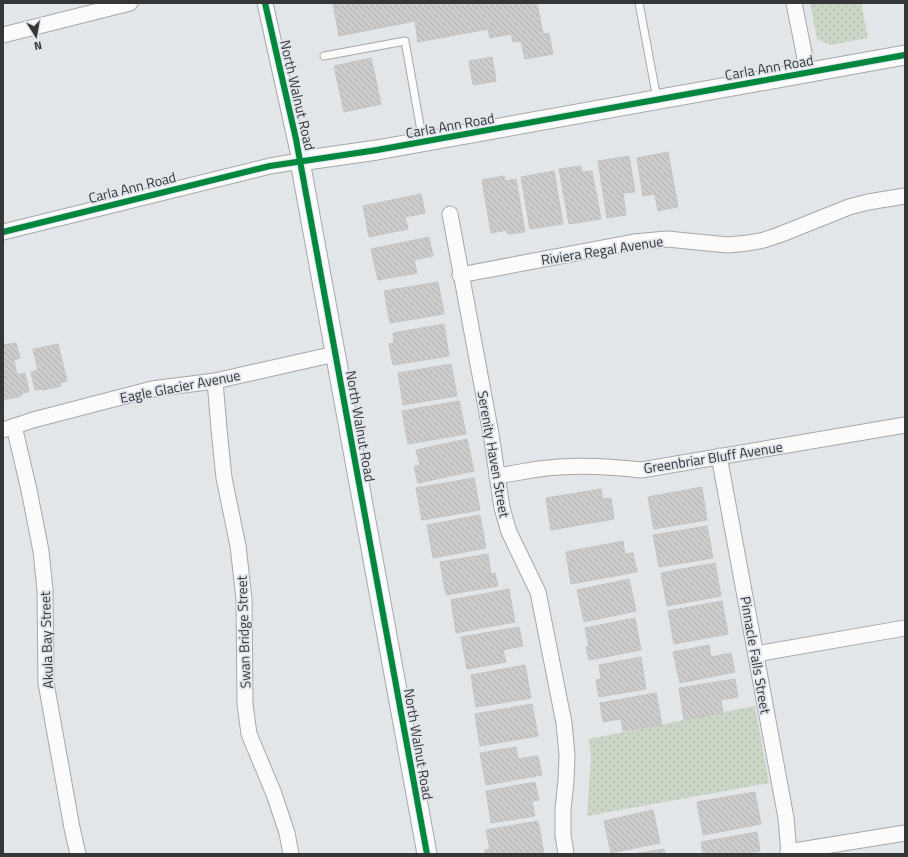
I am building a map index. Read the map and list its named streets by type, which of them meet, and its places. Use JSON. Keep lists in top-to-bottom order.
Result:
{
  "streets": {
    "street": [
      "Carla Ann Road",
      "North Walnut Road",
      "Riviera Regal Avenue",
      "Eagle Glacier Avenue",
      "Serenity Haven Street",
      "Greenbriar Bluff Avenue",
      "Swan Bridge Street",
      "Akula Bay Street",
      "Pinnacle Falls Street"
    ]
  },
  "crossings": [
    ["Carla Ann Road", "North Walnut Road"],
    ["North Walnut Road", "Eagle Glacier Avenue"],
    ["Riviera Regal Avenue", "Serenity Haven Street"],
    ["Eagle Glacier Avenue", "Swan Bridge Street"],
    ["Eagle Glacier Avenue", "Akula Bay Street"],
    ["Serenity Haven Street", "Greenbriar Bluff Avenue"],
    ["Greenbriar Bluff Avenue", "Pinnacle Falls Street"]
  ],
  "north": "bottom"
}
